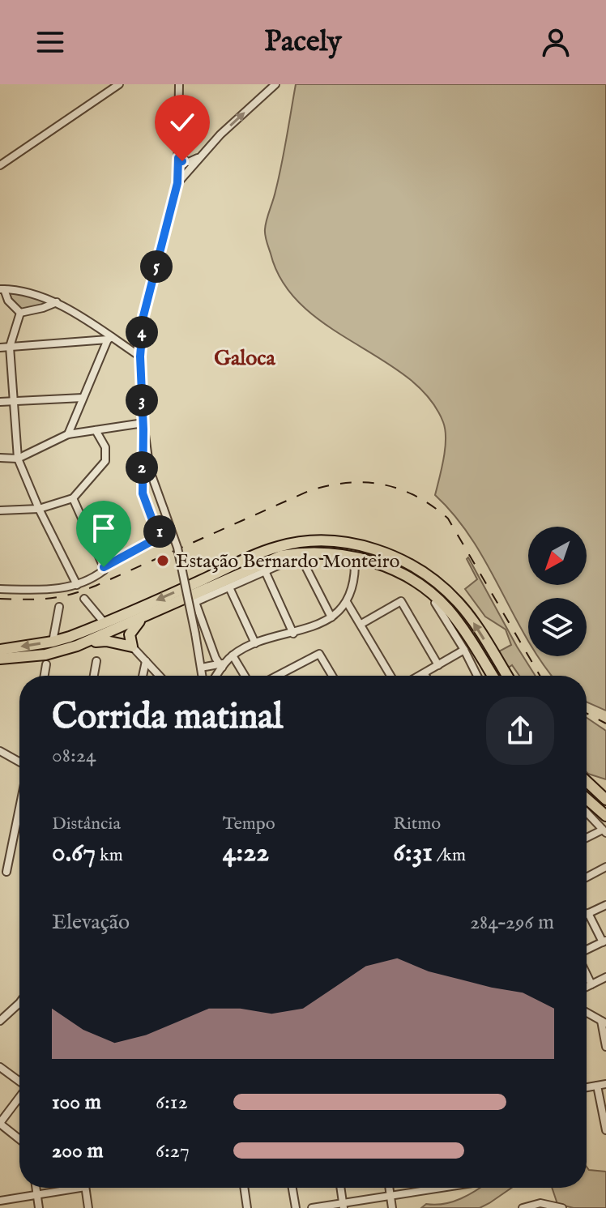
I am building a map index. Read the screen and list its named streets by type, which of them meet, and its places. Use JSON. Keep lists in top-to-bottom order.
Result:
{
  "districts": ["Galoca"],
  "places": ["Estação Bernardo Monteiro"],
  "north": "bottom left",
  "page": {
    "header": "Pacely",
    "pins": [
      "5",
      "4",
      "3",
      "2",
      "1"
    ],
    "heading": ["Corrida matinal", "08:24"],
    "stats": [
      ["Distância", "0.67 km"],
      ["Tempo", "4:22"],
      ["Ritmo", "6:31 /km"]
    ],
    "chart": ["Elevação", "284–296 m"],
    "list": [
      {
        "name": "100 m",
        "note": "6:12"
      },
      {
        "name": "200 m",
        "note": "6:27"
      }
    ]
  }
}
